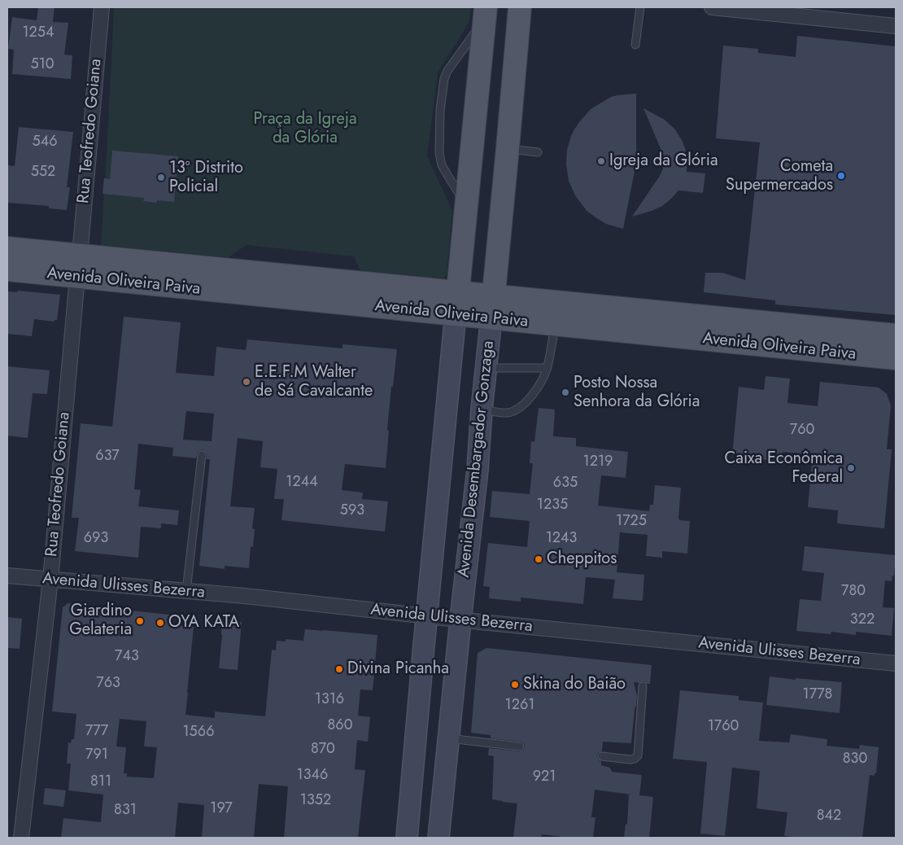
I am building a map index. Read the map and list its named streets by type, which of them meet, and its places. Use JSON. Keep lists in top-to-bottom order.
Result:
{
  "streets": {
    "main road": ["Avenida Oliveira Paiva", "Avenida Desembargador Gonzaga"],
    "street": ["Rua Teofredo Goiana", "Avenida Ulisses Bezerra"]
  },
  "crossings": [
    ["Rua Teofredo Goiana", "Avenida Oliveira Paiva"],
    ["Rua Teofredo Goiana", "Avenida Ulisses Bezerra"],
    ["Avenida Oliveira Paiva", "Avenida Desembargador Gonzaga"],
    ["Avenida Desembargador Gonzaga", "Avenida Ulisses Bezerra"]
  ],
  "parks": ["Praça da Igreja da Glória"],
  "places": [
    "Igreja da Glória",
    "Cometa Supermercados",
    "13º Distrito Policial",
    "E.E.F.M Walter de Sá Cavalcante",
    "Posto Nossa Senhora da Glória",
    "Caixa Econômica Federal",
    "Cheppitos",
    "Giardino Gelateria",
    "OYA KATA",
    "Divina Picanha",
    "Skina do Baião"
  ],
  "house_numbers": [
    "1254",
    "510",
    "546",
    "552",
    "760",
    "637",
    "1219",
    "1244",
    "635",
    "1235",
    "593",
    "1725",
    "693",
    "1243",
    "780",
    "322",
    "743",
    "763",
    "1778",
    "1316",
    "1261",
    "860",
    "1760",
    "777",
    "1566",
    "870",
    "791",
    "830",
    "1346",
    "921",
    "811",
    "1352",
    "197",
    "831",
    "842"
  ]
}
